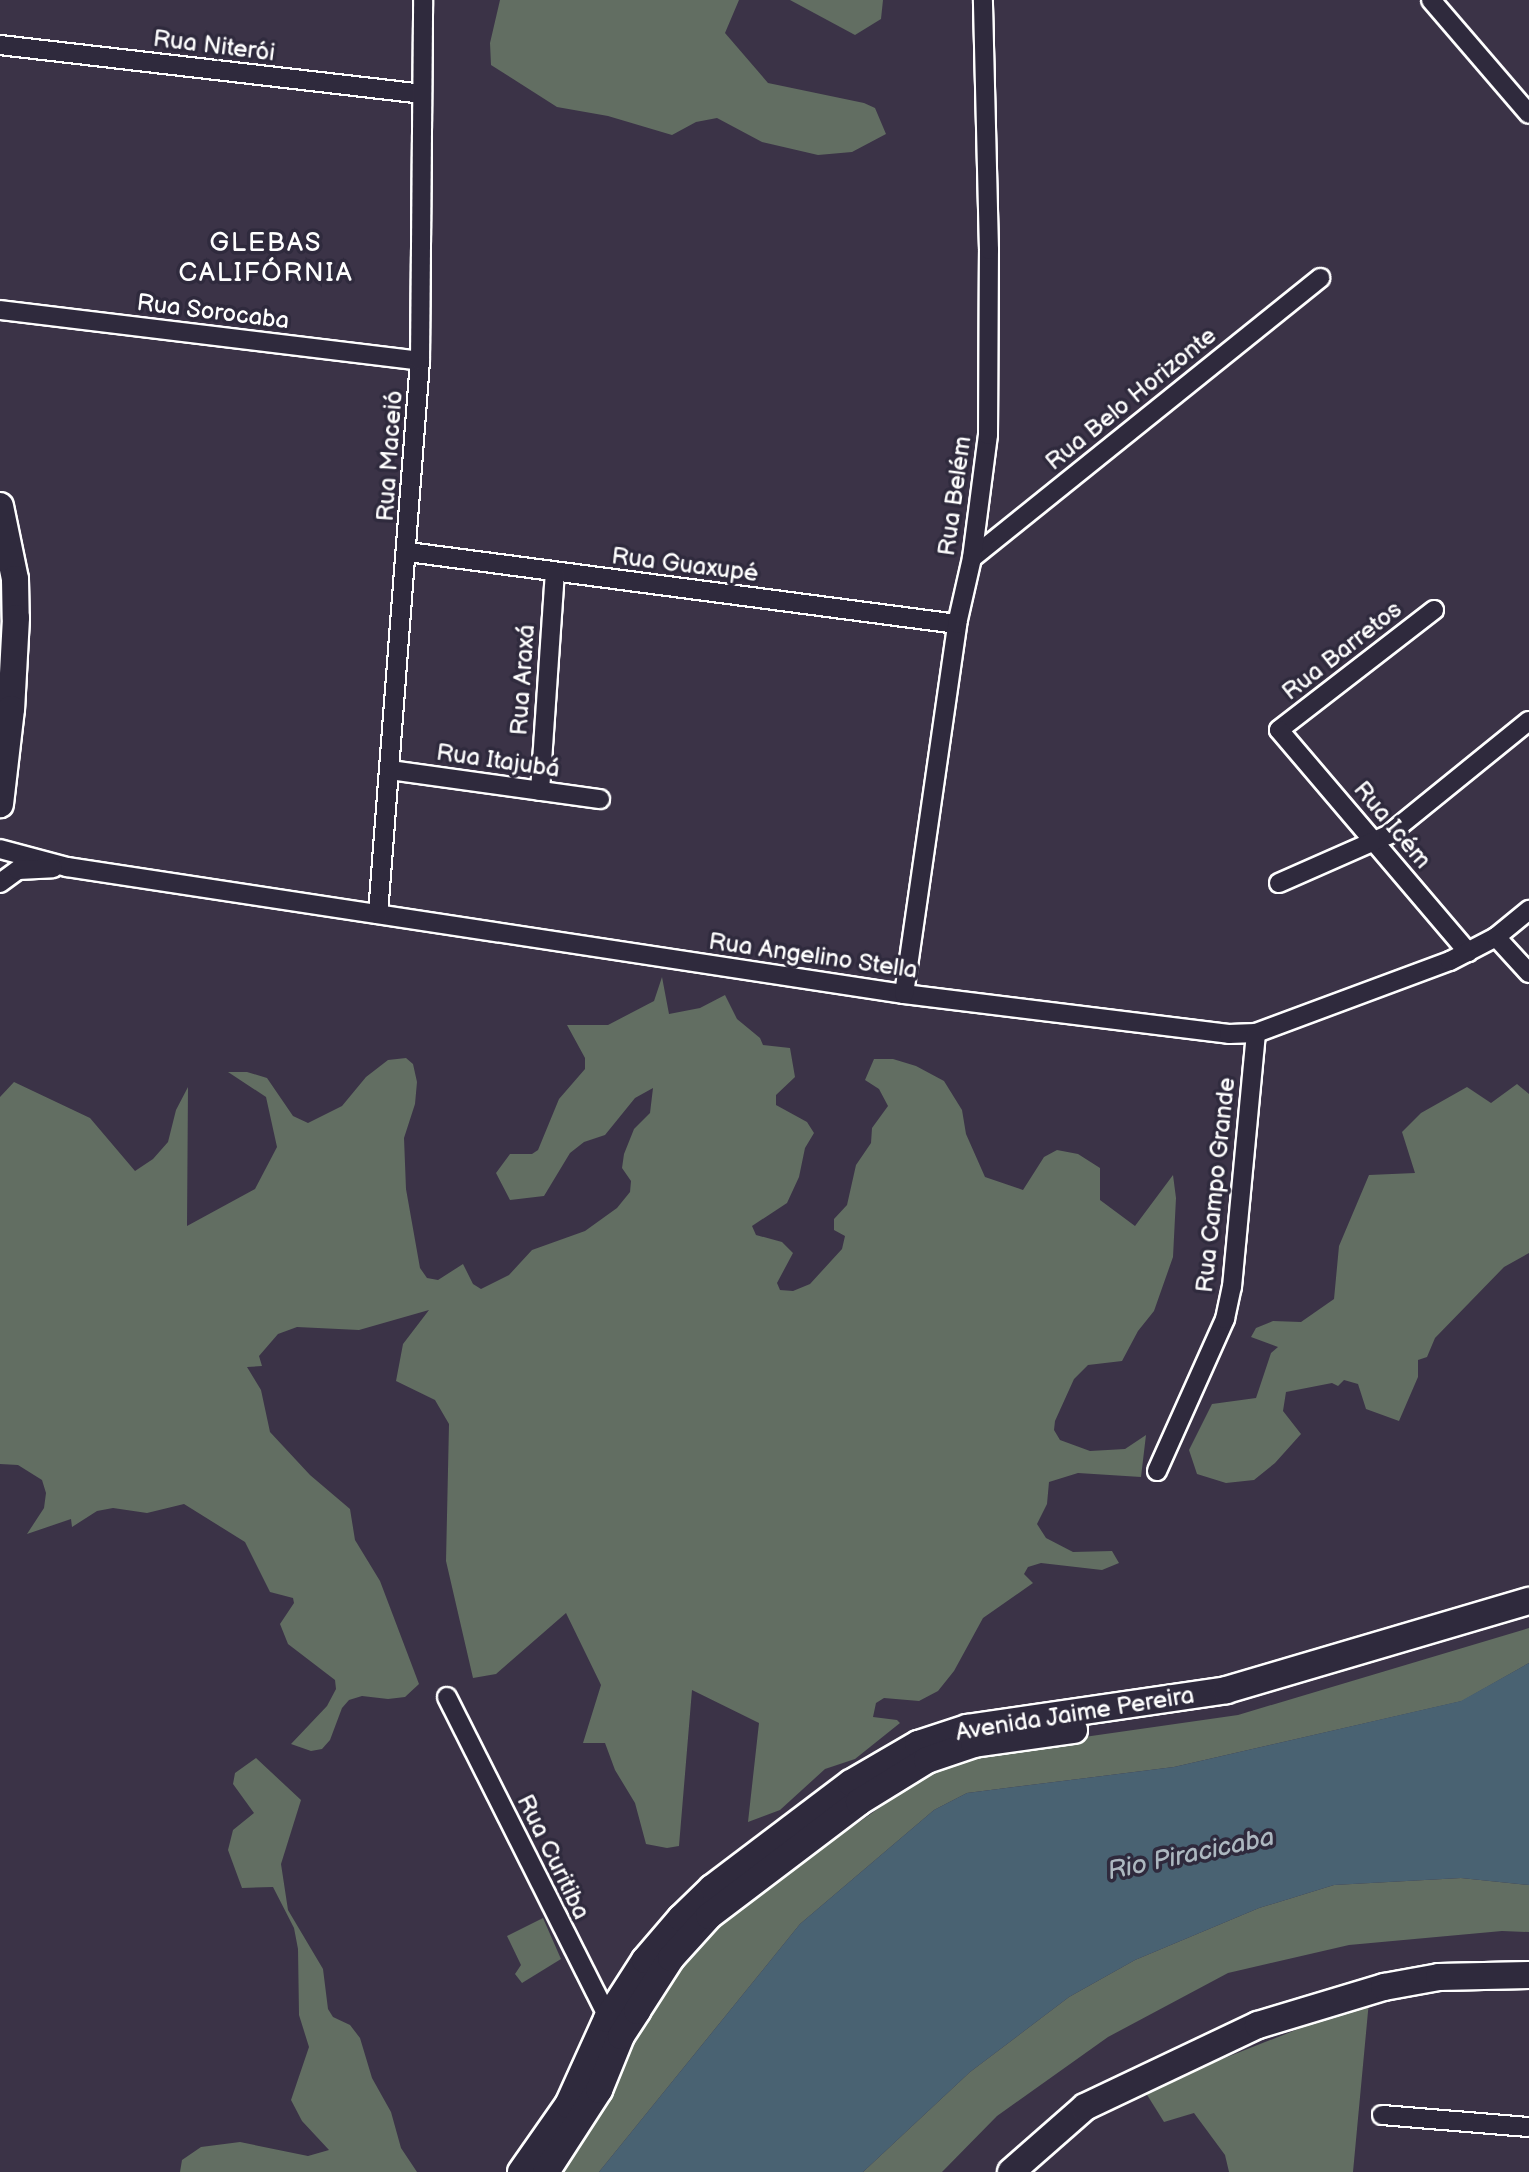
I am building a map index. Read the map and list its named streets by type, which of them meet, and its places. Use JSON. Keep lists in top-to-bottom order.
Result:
{
  "streets": {
    "main road": ["Avenida Jaime Pereira"],
    "street": [
      "Rua Niterói",
      "Rua Sorocaba",
      "Rua Belo Horizonte",
      "Rua Maceió",
      "Rua Belém",
      "Rua Guaxupé",
      "Rua Barretos",
      "Rua Araxá",
      "Rua Itajubá",
      "Rua Icém",
      "Rua Angelino Stella",
      "Rua Campo Grande",
      "Rua Curitiba"
    ]
  },
  "crossings": [
    ["Rua Niterói", "Rua Maceió"],
    ["Rua Sorocaba", "Rua Maceió"],
    ["Rua Belo Horizonte", "Rua Belém"],
    ["Rua Maceió", "Rua Guaxupé"],
    ["Rua Maceió", "Rua Itajubá"],
    ["Rua Maceió", "Rua Angelino Stella"],
    ["Rua Belém", "Rua Guaxupé"],
    ["Rua Belém", "Rua Angelino Stella"],
    ["Rua Guaxupé", "Rua Araxá"],
    ["Rua Barretos", "Rua Icém"],
    ["Rua Araxá", "Rua Itajubá"],
    ["Rua Icém", "Rua Angelino Stella"],
    ["Rua Angelino Stella", "Rua Campo Grande"],
    ["Avenida Jaime Pereira", "Rua Curitiba"]
  ],
  "districts": ["GLEBAS CALIFÓRNIA"],
  "water": ["Rio Piracicaba"]
}
